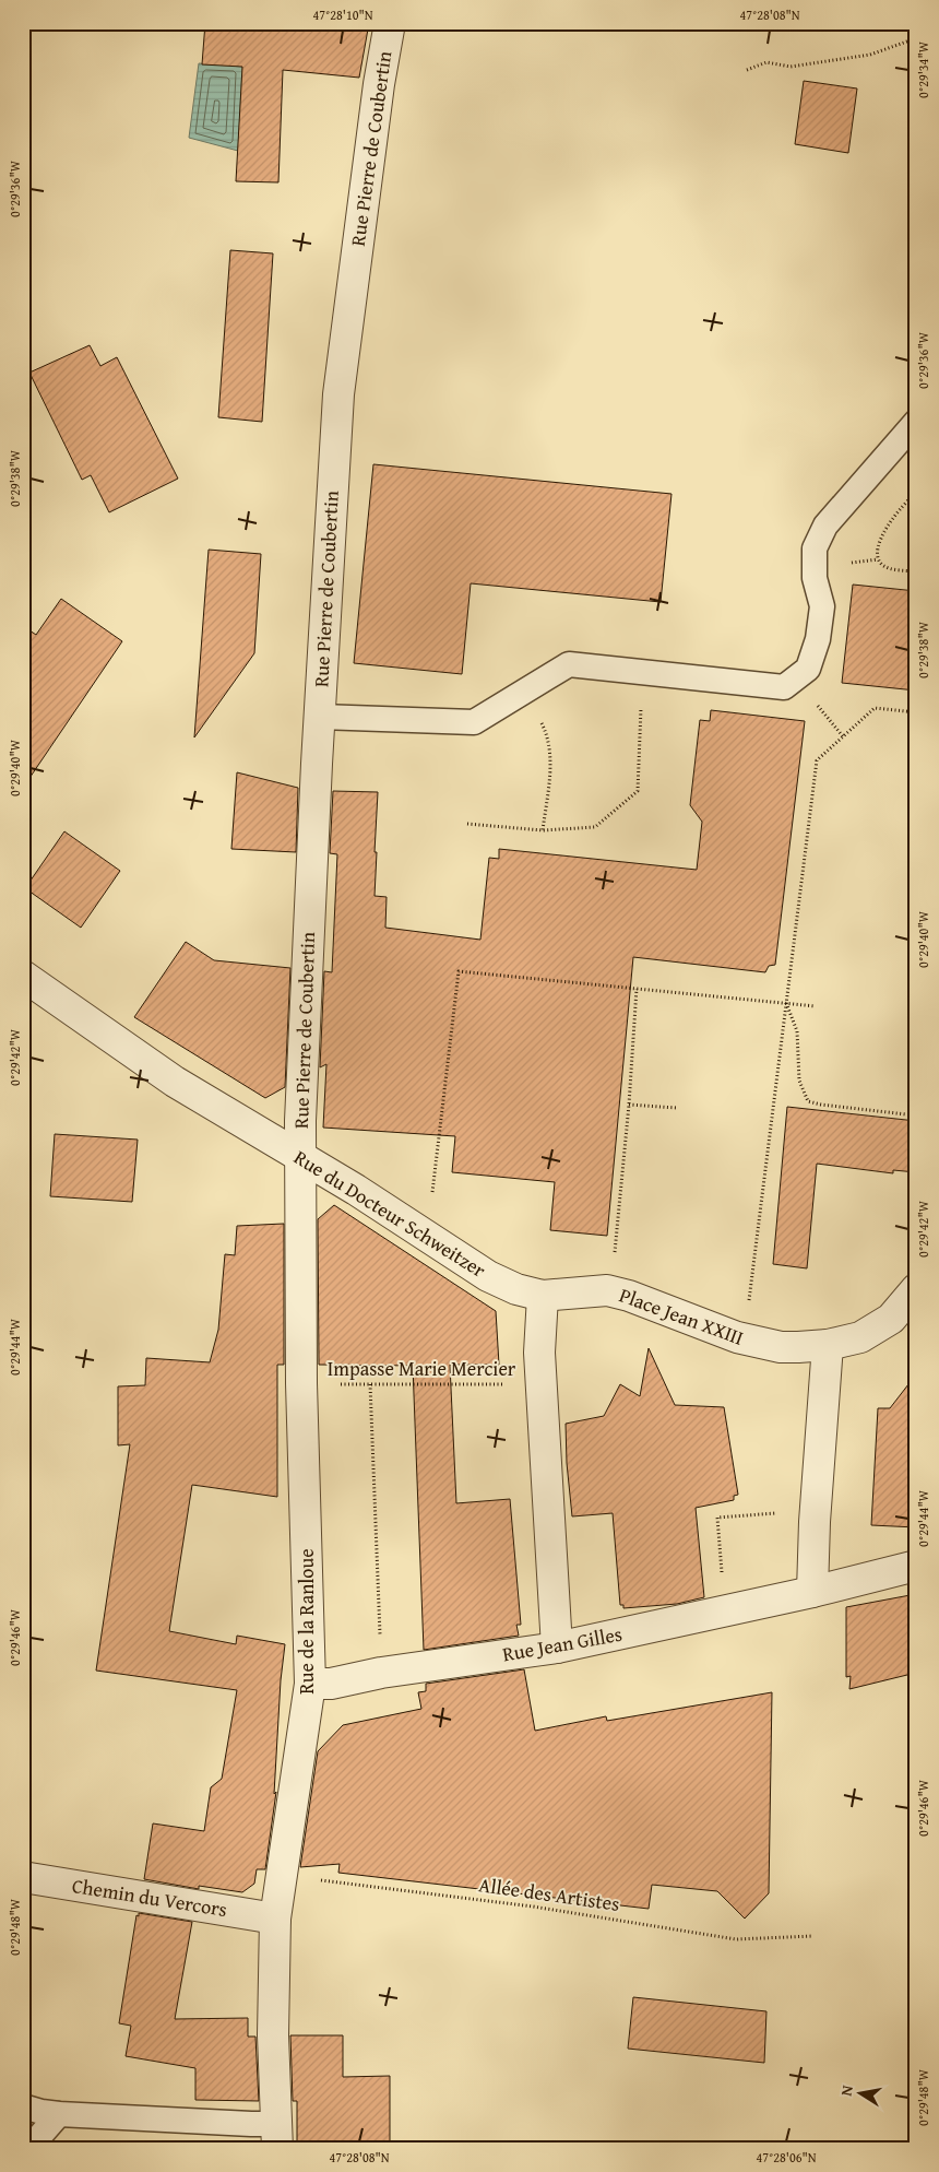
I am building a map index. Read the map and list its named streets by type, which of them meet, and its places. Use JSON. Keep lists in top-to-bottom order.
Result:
{
  "streets": {
    "street": [
      "Rue Pierre de Coubertin",
      "Rue du Docteur Schweitzer",
      "Place Jean XXIII",
      "Rue de la Ranloue",
      "Rue Jean Gilles",
      "Chemin du Vercors"
    ],
    "path": ["Impasse Marie Mercier", "Allée des Artistes"]
  },
  "crossings": [
    ["Rue Pierre de Coubertin", "Rue du Docteur Schweitzer"],
    ["Rue Pierre de Coubertin", "Rue de la Ranloue"],
    ["Rue du Docteur Schweitzer", "Place Jean XXIII"],
    ["Rue du Docteur Schweitzer", "Rue de la Ranloue"],
    ["Impasse Marie Mercier", "Rue de la Ranloue"],
    ["Rue de la Ranloue", "Rue Jean Gilles"],
    ["Rue de la Ranloue", "Allée des Artistes"],
    ["Rue de la Ranloue", "Chemin du Vercors"]
  ],
  "north": "left",
  "coordinates": [
    "47°28'10\"N",
    "47°28'08\"N",
    "0°29'34\"W",
    "0°29'36\"W",
    "0°29'38\"W",
    "0°29'40\"W",
    "0°29'42\"W",
    "0°29'44\"W",
    "0°29'46\"W",
    "0°29'48\"W",
    "47°28'06\"N"
  ]
}
